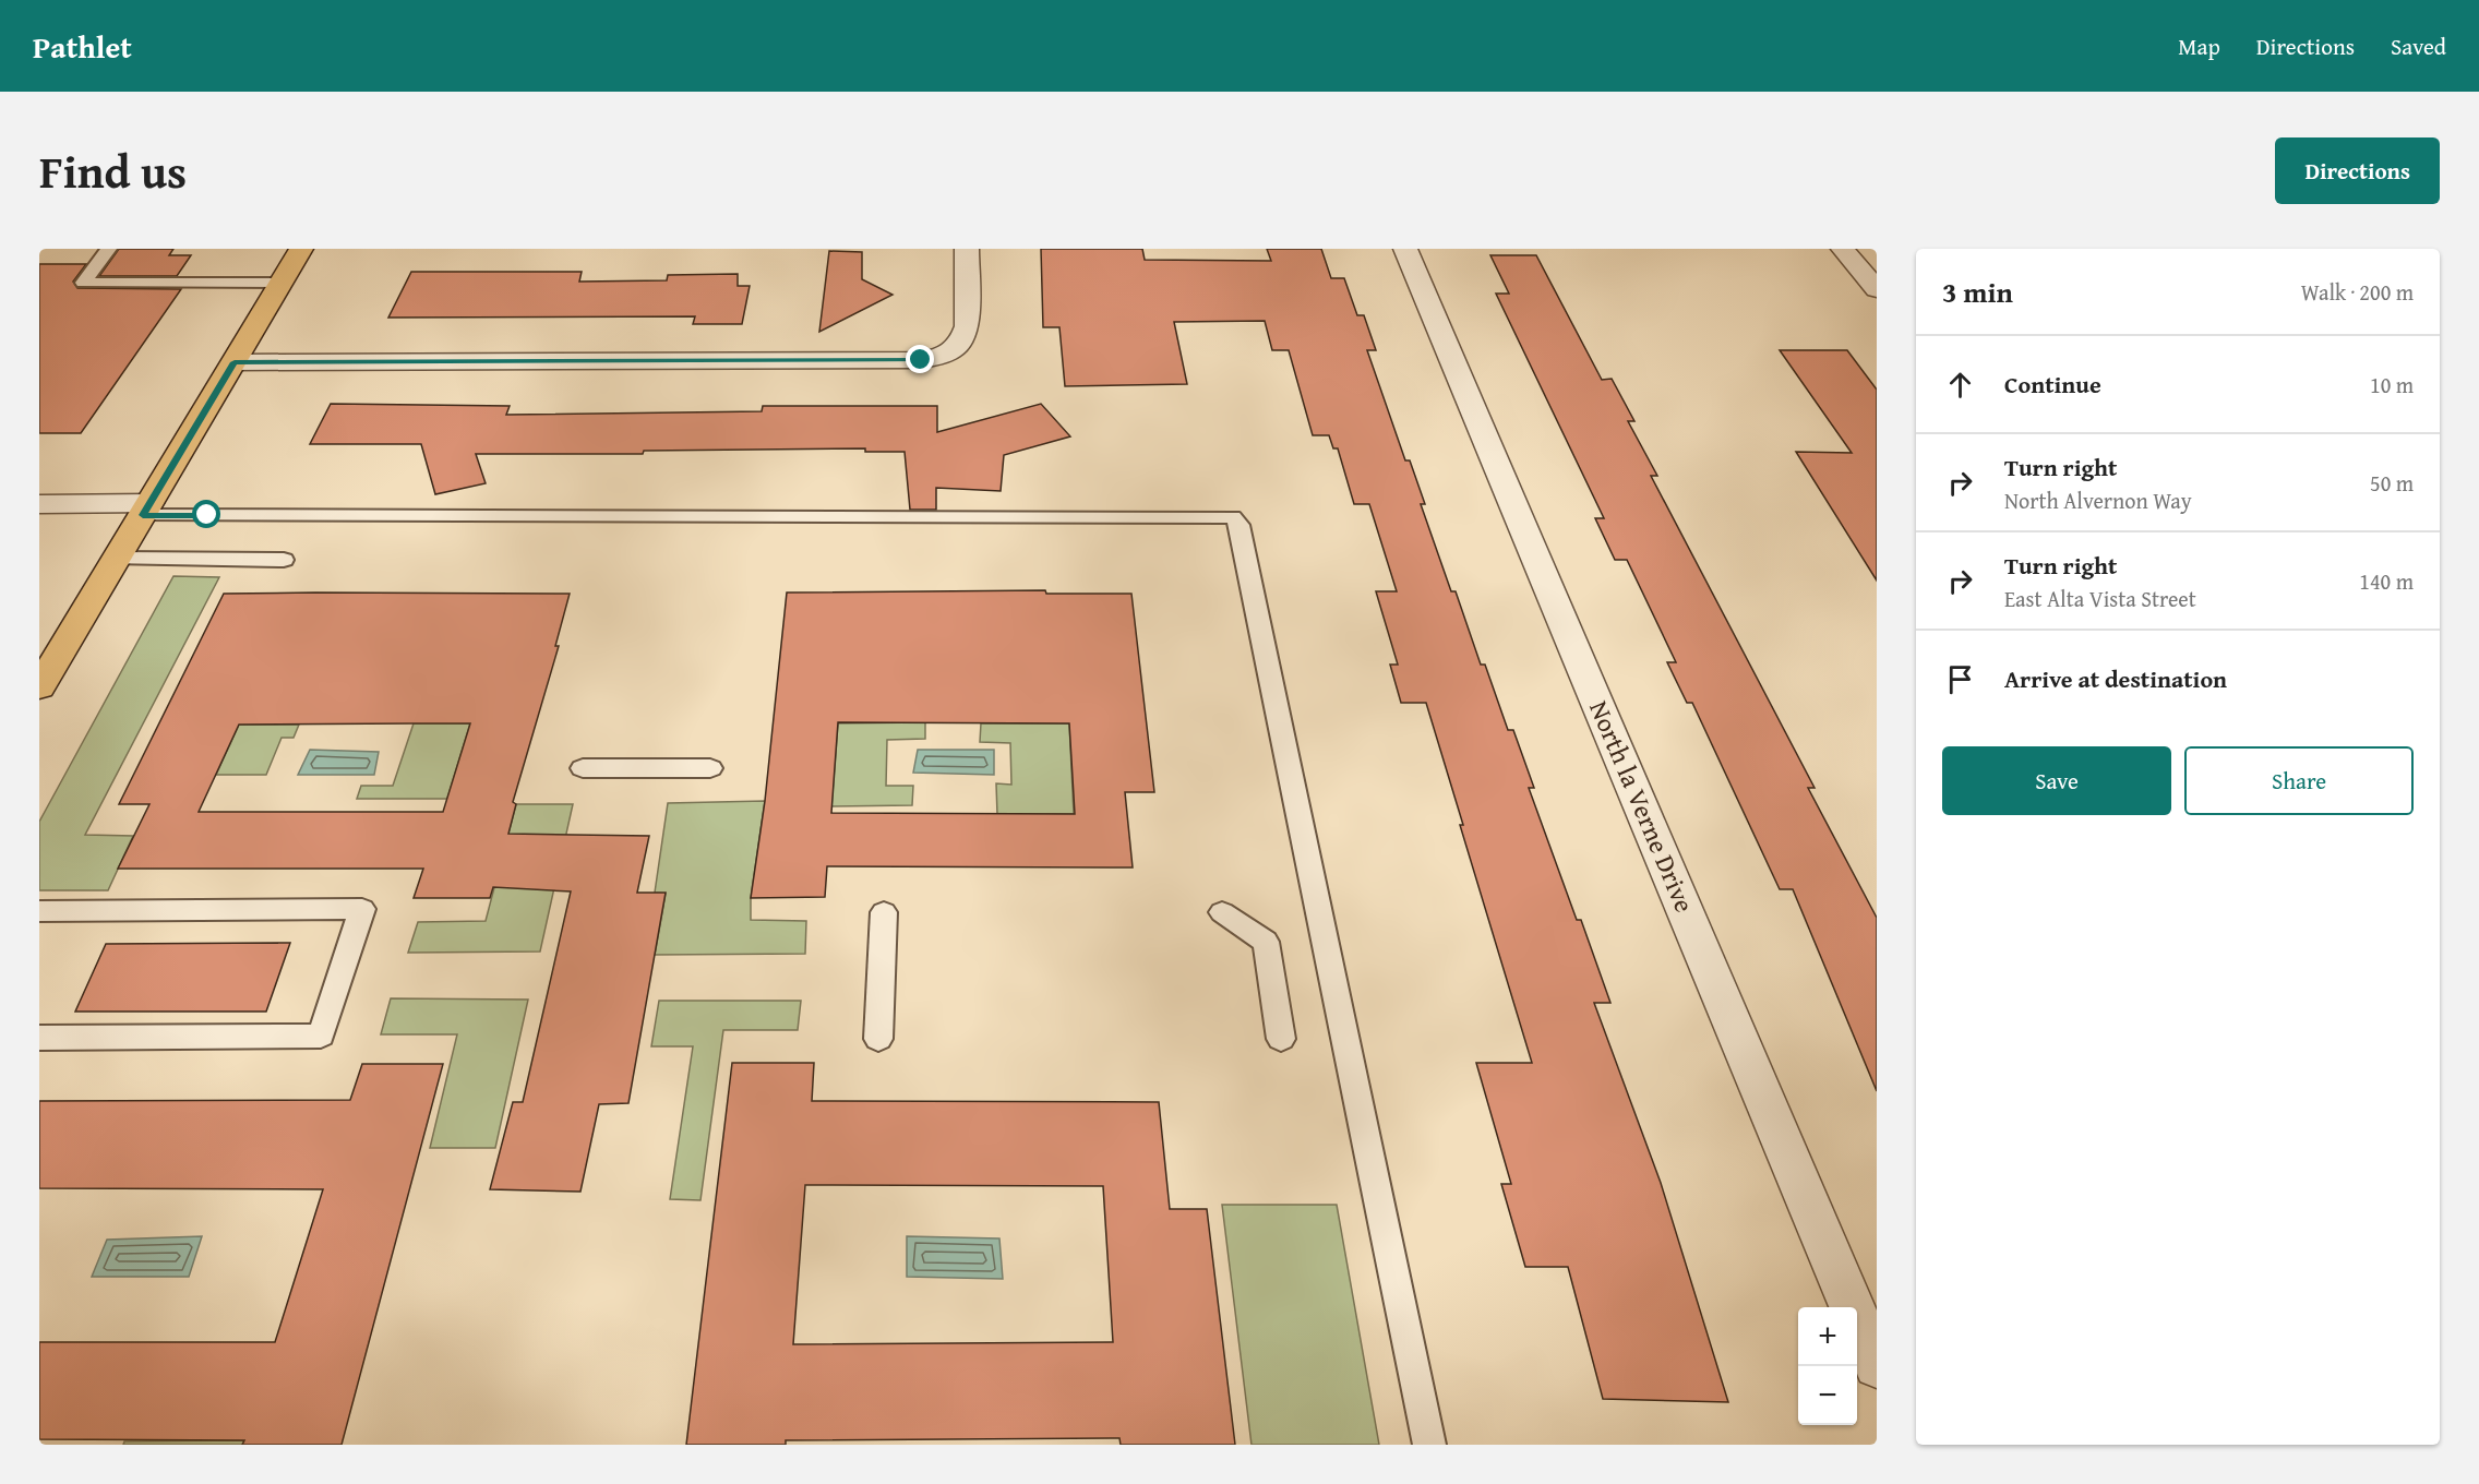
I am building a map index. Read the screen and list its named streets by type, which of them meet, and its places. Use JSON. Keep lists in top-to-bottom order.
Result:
{
  "streets": {
    "street": ["North la Verne Drive"]
  },
  "page": {
    "header": "Pathlet",
    "nav": ["Map", "Directions", "Saved"],
    "title": "Find us",
    "buttons": [
      "Directions",
      ["Save", "Share"]
    ],
    "heading": ["3 min", "Walk · 200 m"],
    "list": [
      ["Continue", "10 m"],
      ["Turn right", "North Alvernon Way", "50 m"],
      ["Turn right", "East Alta Vista Street", "140 m"],
      "Arrive at destination"
    ],
    "map_buttons": ["+", "−"]
  }
}
